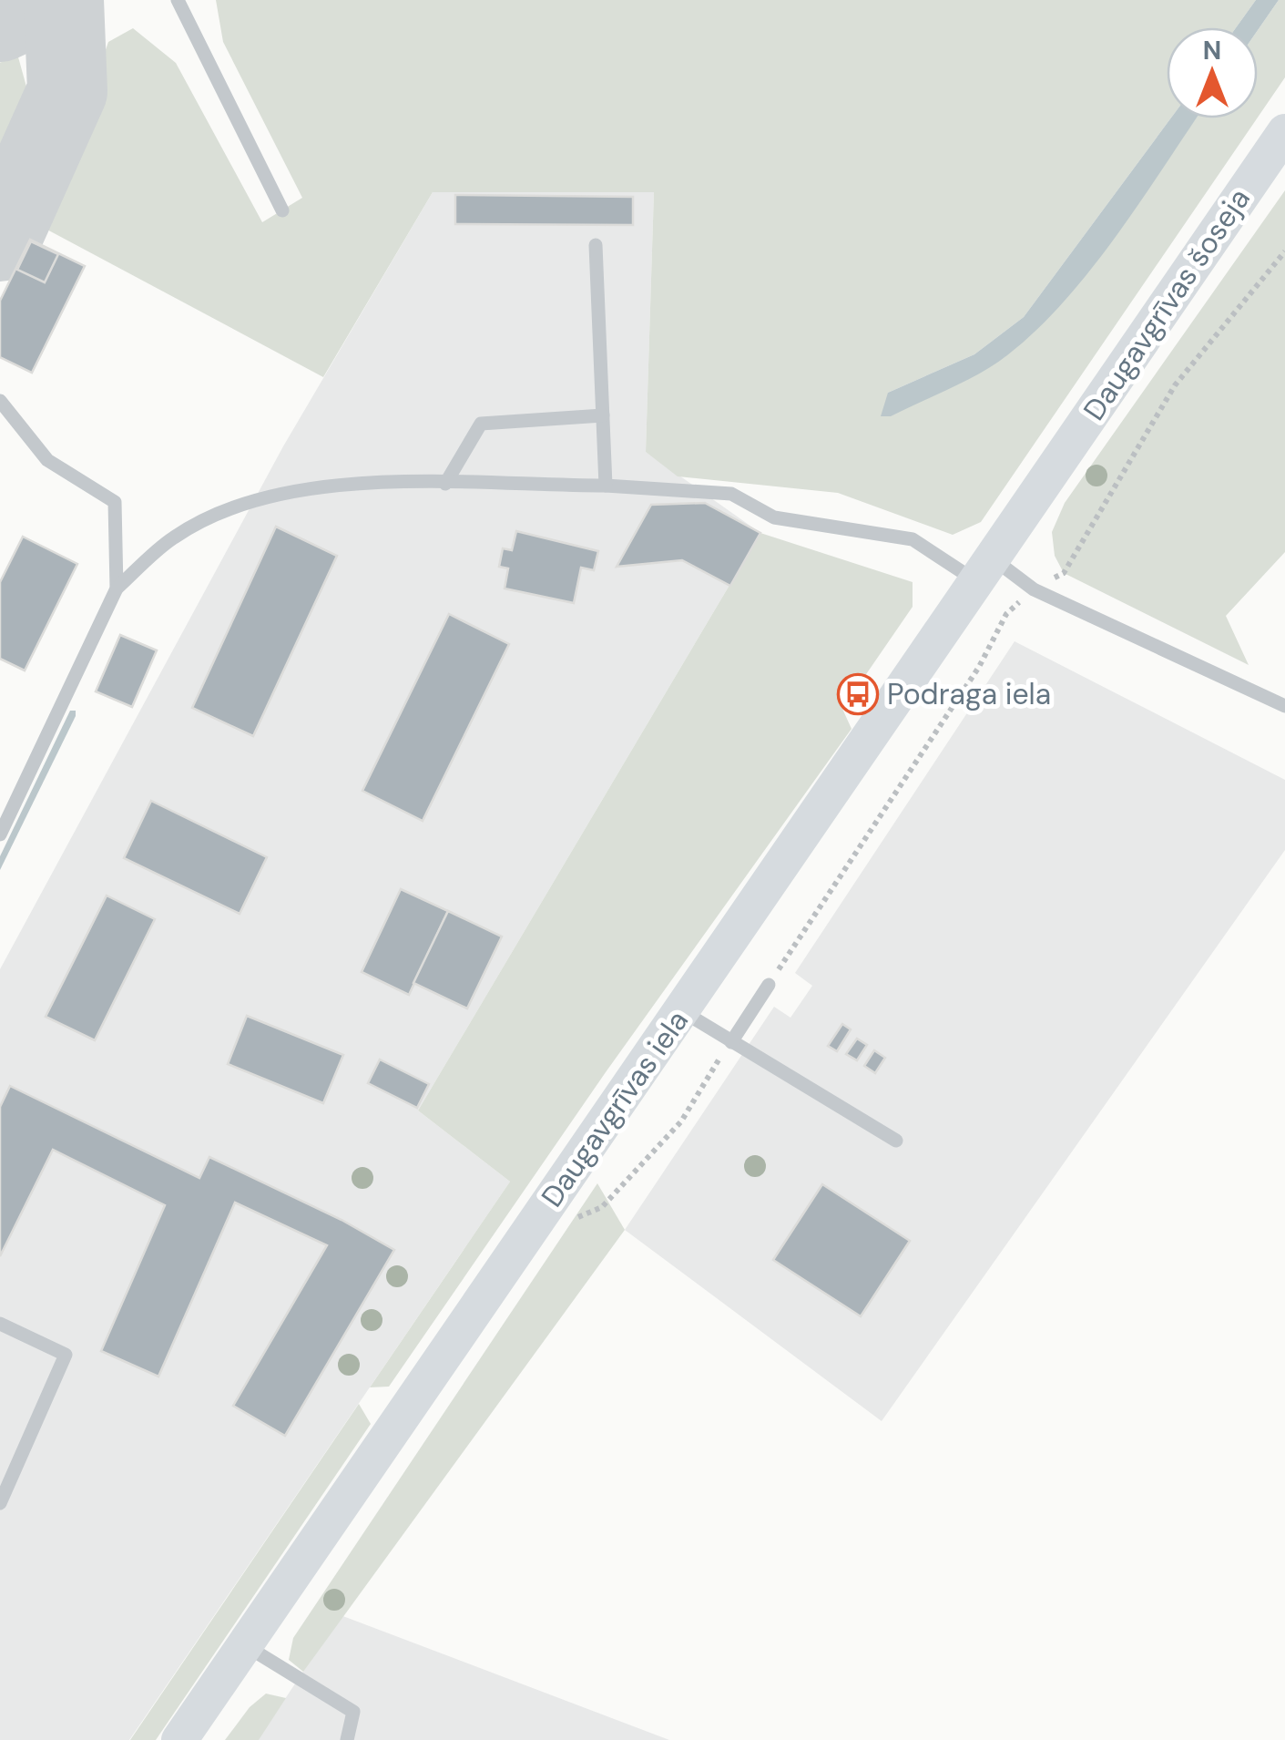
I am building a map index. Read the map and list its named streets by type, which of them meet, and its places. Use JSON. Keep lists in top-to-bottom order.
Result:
{
  "streets": {
    "main road": ["Daugavgrīvas šoseja", "Daugavgrīvas iela"]
  },
  "crossings": [
    ["Daugavgrīvas šoseja", "Daugavgrīvas iela"]
  ],
  "places": {
    "bus stop": ["Podraga iela"]
  },
  "north": "top"
}
